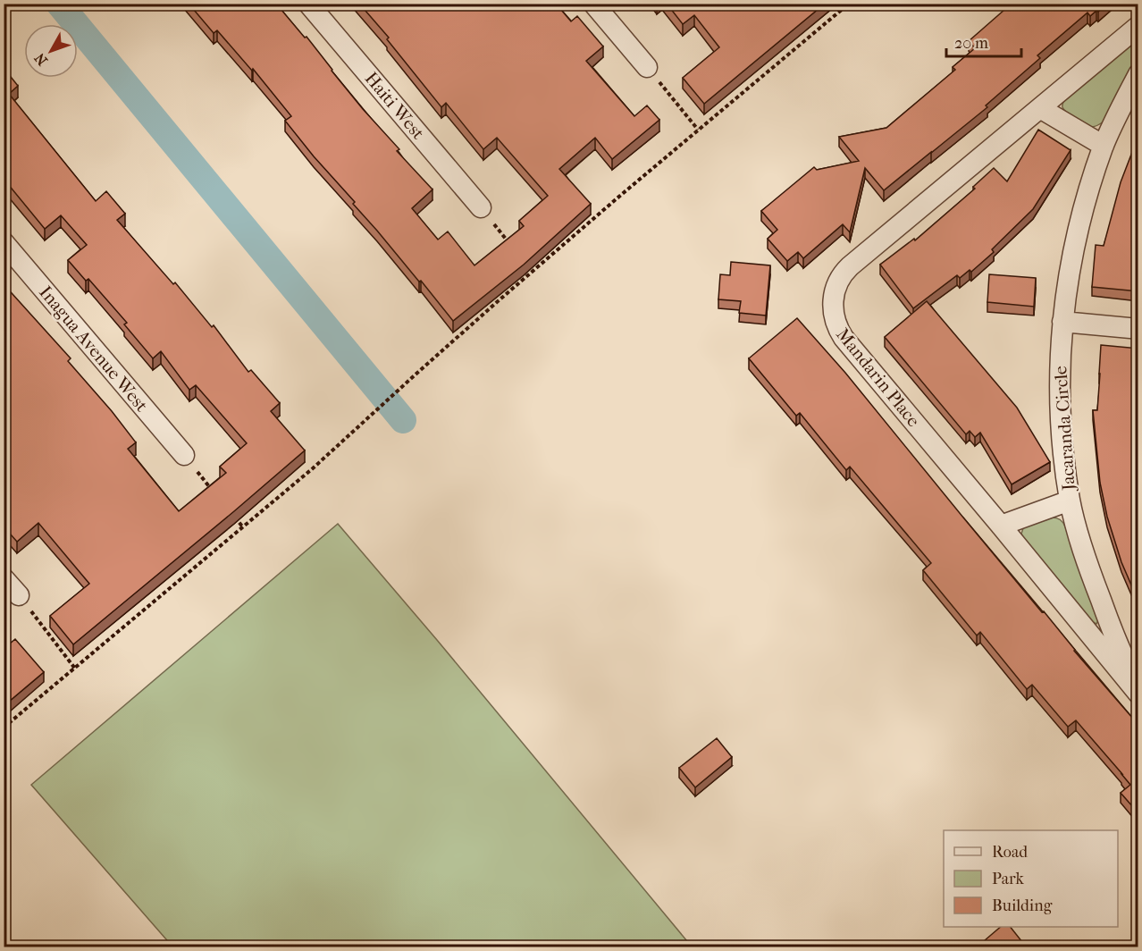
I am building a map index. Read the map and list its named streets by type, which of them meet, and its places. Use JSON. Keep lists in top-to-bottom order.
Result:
{
  "streets": {
    "street": [
      "Haiti West",
      "Inagua Avenue West",
      "Mandarin Place",
      "Jacaranda Circle"
    ]
  },
  "legend": ["Road", "Park", "Building"],
  "scale_bar": "20 m",
  "north": "bottom left"
}
